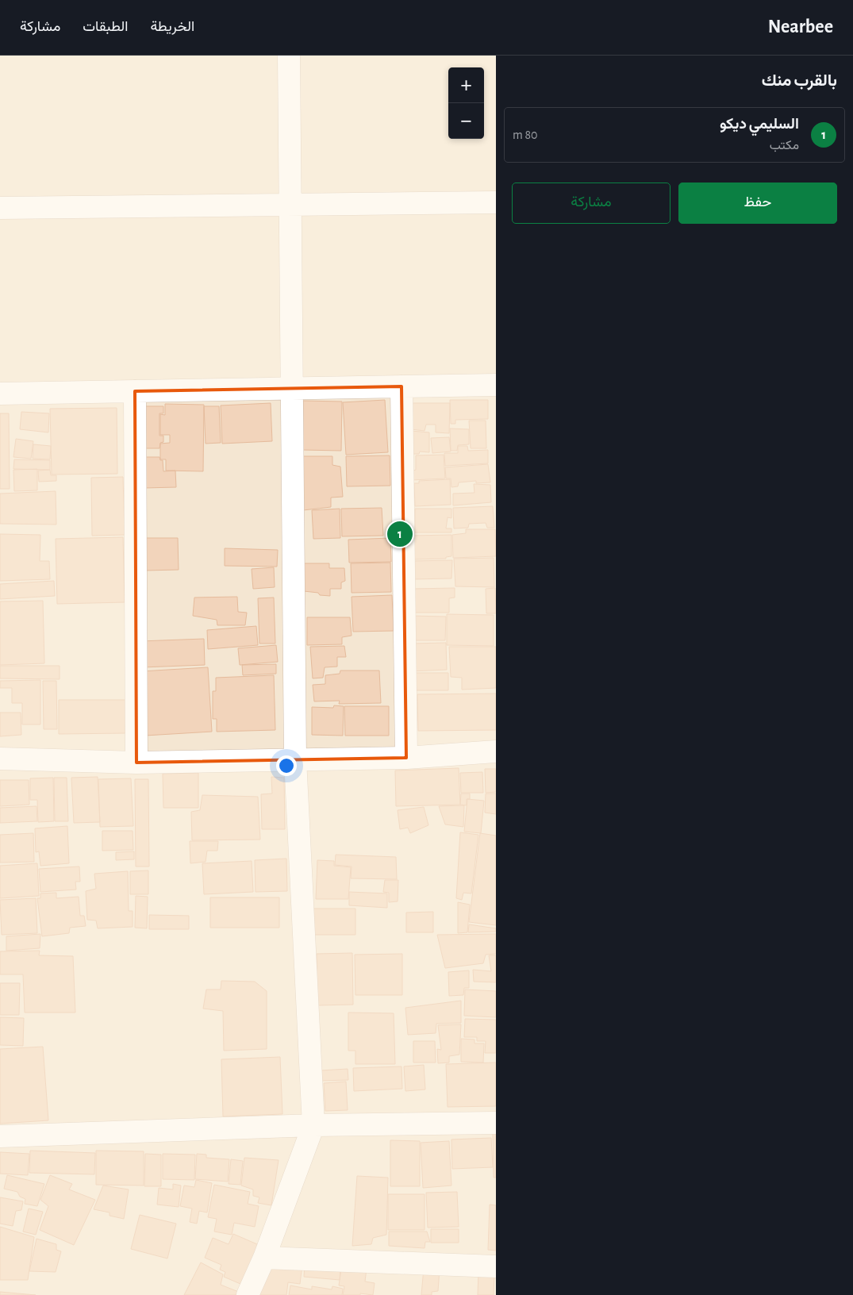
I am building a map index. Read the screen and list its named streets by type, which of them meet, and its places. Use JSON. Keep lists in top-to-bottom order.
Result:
{
  "page": {
    "header": "Nearbee",
    "nav": ["الخريطة", "الطبقات", "مشاركة"],
    "heading": "بالقرب منك",
    "map_buttons": ["+", "−"],
    "list": [
      {
        "mark": "1",
        "name": "السليمي ديكو",
        "note": "مكتب",
        "value": "80 m"
      }
    ],
    "buttons": ["حفظ", "مشاركة"],
    "pins": "1"
  }
}
